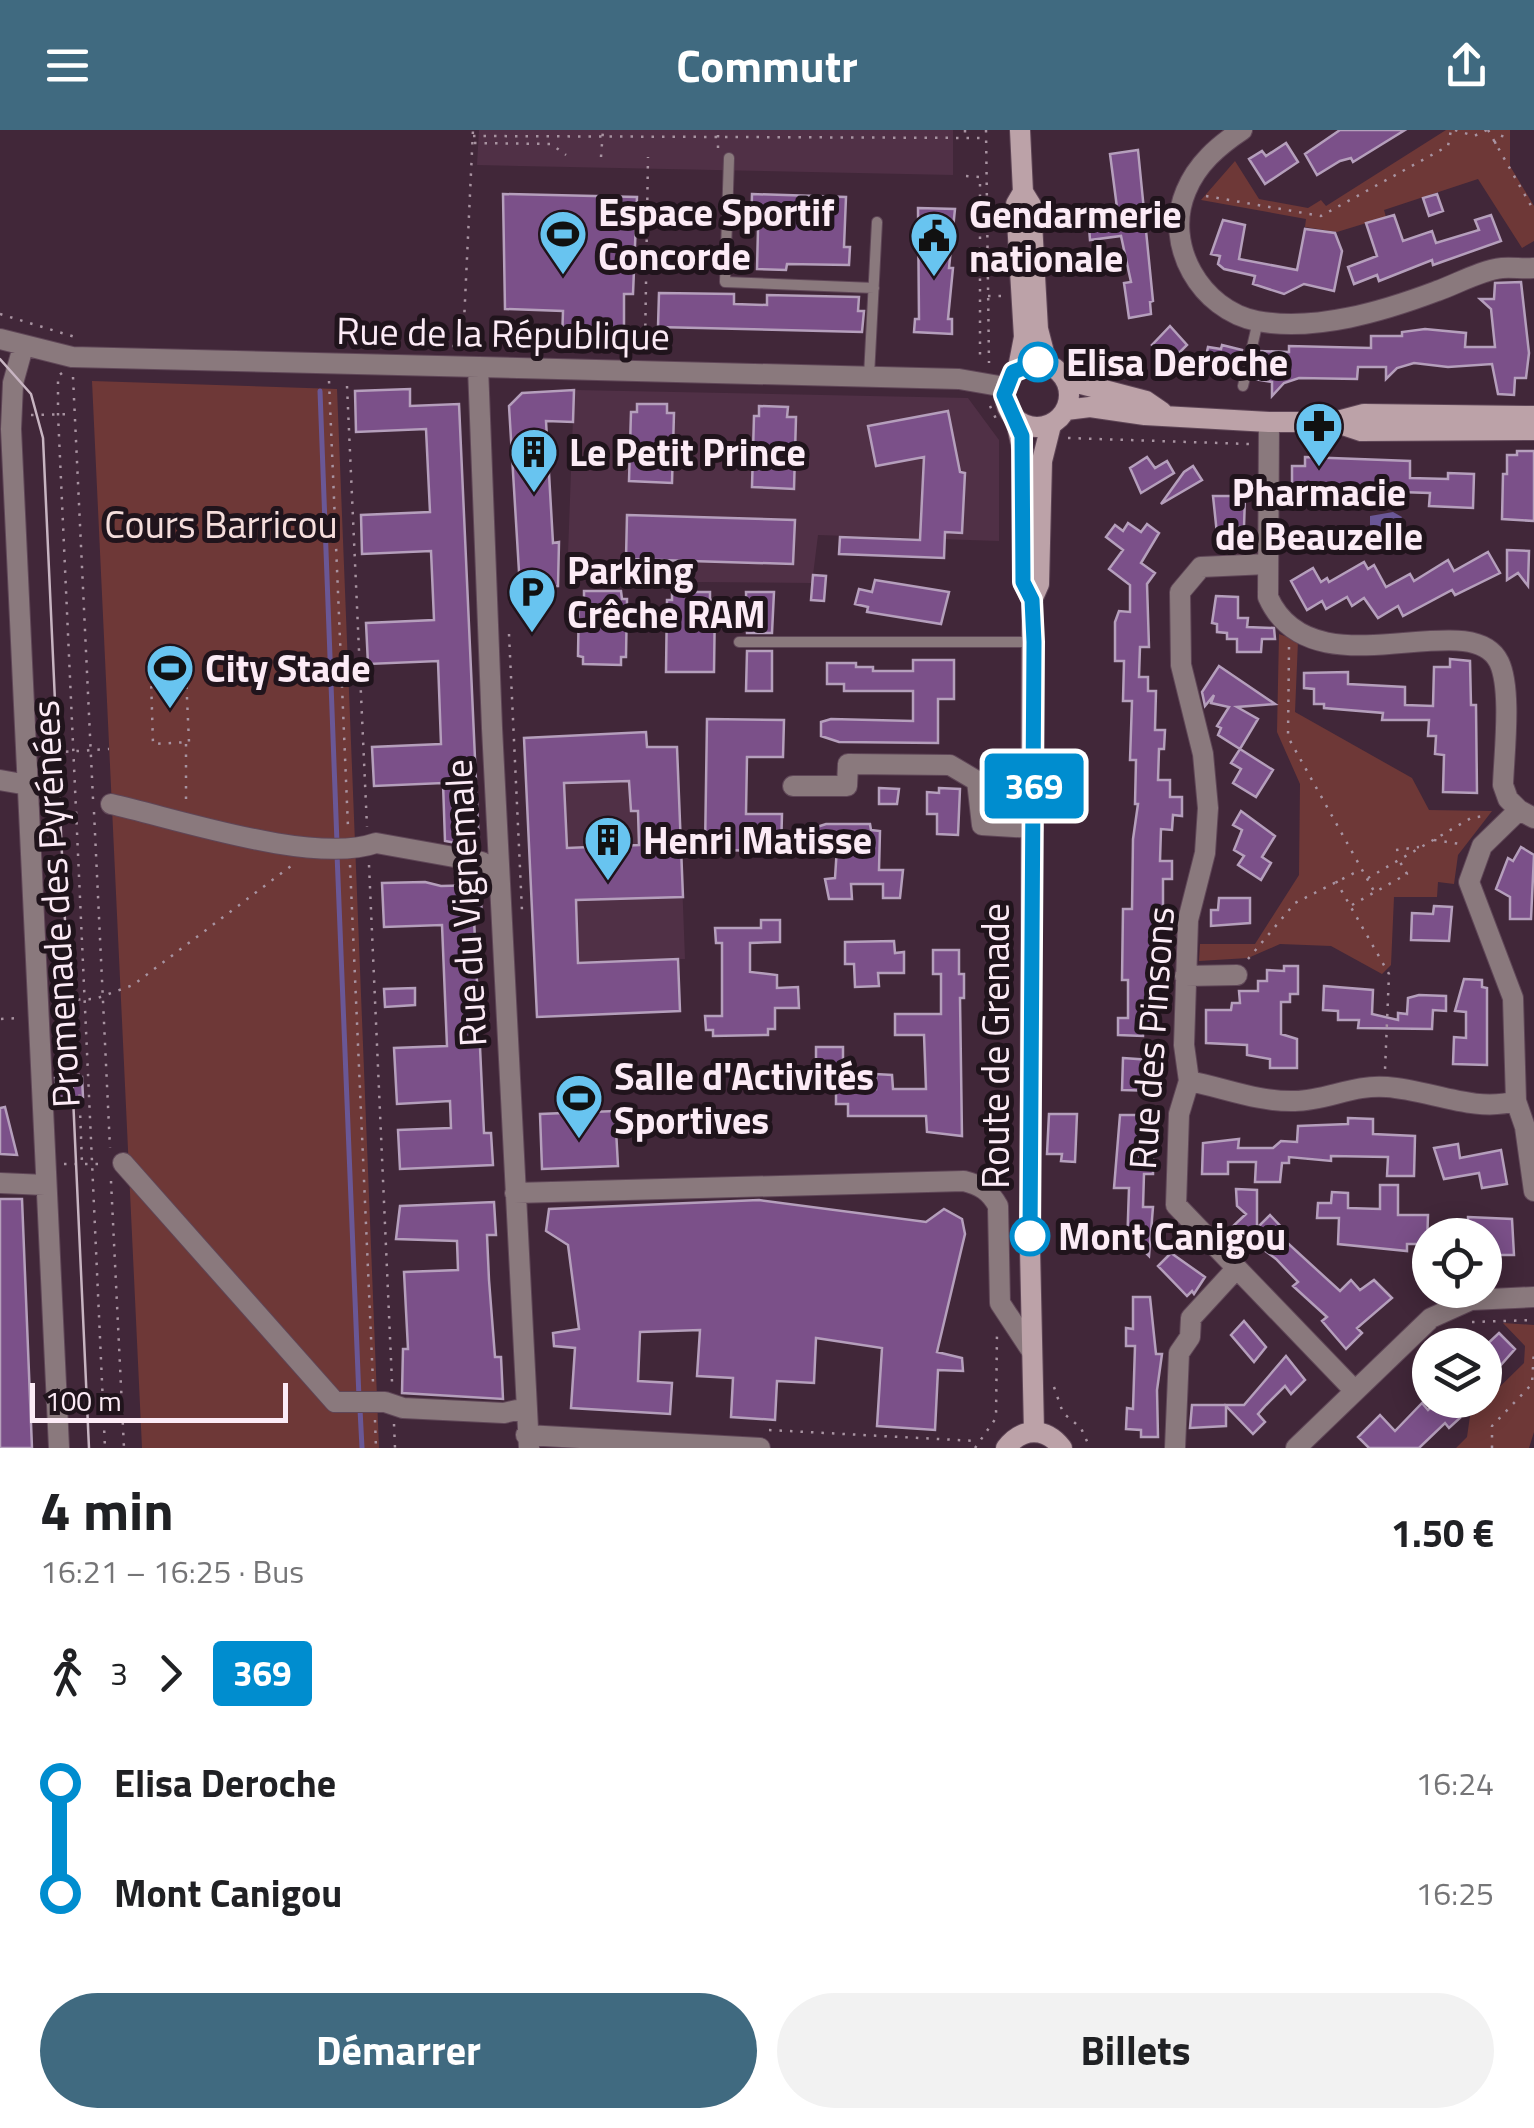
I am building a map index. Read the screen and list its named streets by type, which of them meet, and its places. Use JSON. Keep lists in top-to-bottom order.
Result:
{
  "streets": {
    "main road": ["Route de Grenade"],
    "street": ["Rue de la République", "Rue du Vignemale", "Rue des Pinsons"],
    "path": ["Promenade des Pyrénées"]
  },
  "crossings": [
    ["Rue de la République", "Rue du Vignemale"],
    ["Rue de la République", "Route de Grenade"]
  ],
  "parks": ["Cours Barricou"],
  "places": {
    "sports": ["Espace Sportif Concorde", "City Stade", "Salle d'Activités Sportives"],
    "public building": ["Gendarmerie nationale"],
    "other": ["Elisa Deroche", "Mont Canigou"],
    "pharmacy": ["Pharmacie de Beauzelle"],
    "building": ["Le Petit Prince", "Henri Matisse"],
    "parking": ["Parking Crêche RAM"]
  },
  "lines": ["bus line 369"],
  "scale_bar": "100 m",
  "page": {
    "header": "Commutr",
    "on_map": "369",
    "scale": "100 m",
    "heading": ["4 min", "16:21 – 16:25 · Bus", "1.50 €"],
    "legs": ["3", "369"],
    "list": [
      {
        "name": "Elisa Deroche",
        "value": "16:24"
      },
      {
        "name": "Mont Canigou",
        "value": "16:25"
      }
    ],
    "buttons": ["Démarrer", "Billets"]
  }
}
